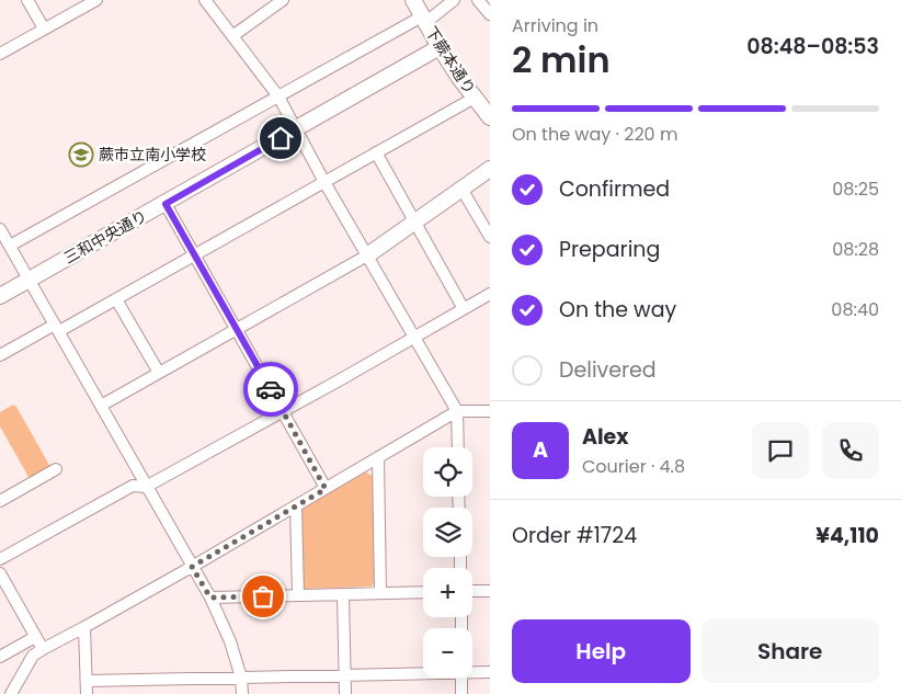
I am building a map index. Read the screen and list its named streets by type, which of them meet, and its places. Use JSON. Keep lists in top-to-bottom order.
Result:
{
  "streets": {
    "street": ["下蕨本通り", "三和中央通り"]
  },
  "crossings": [
    ["下蕨本通り", "三和中央通り"]
  ],
  "places": {
    "school or university": ["蕨市立南小学校"]
  },
  "page": {
    "heading": ["2 min", "Arriving in", "08:48–08:53"],
    "panel": [
      "Alex",
      "Courier · 4.8",
      "Order #1724",
      "¥4,110"
    ],
    "bar": "On the way · 220 m",
    "list": [
      ["Confirmed", "08:25"],
      ["Preparing", "08:28"],
      ["On the way", "08:40"],
      "Delivered"
    ],
    "round": "A",
    "map_buttons": ["+", "−"],
    "buttons": ["Help", "Share"]
  }
}
